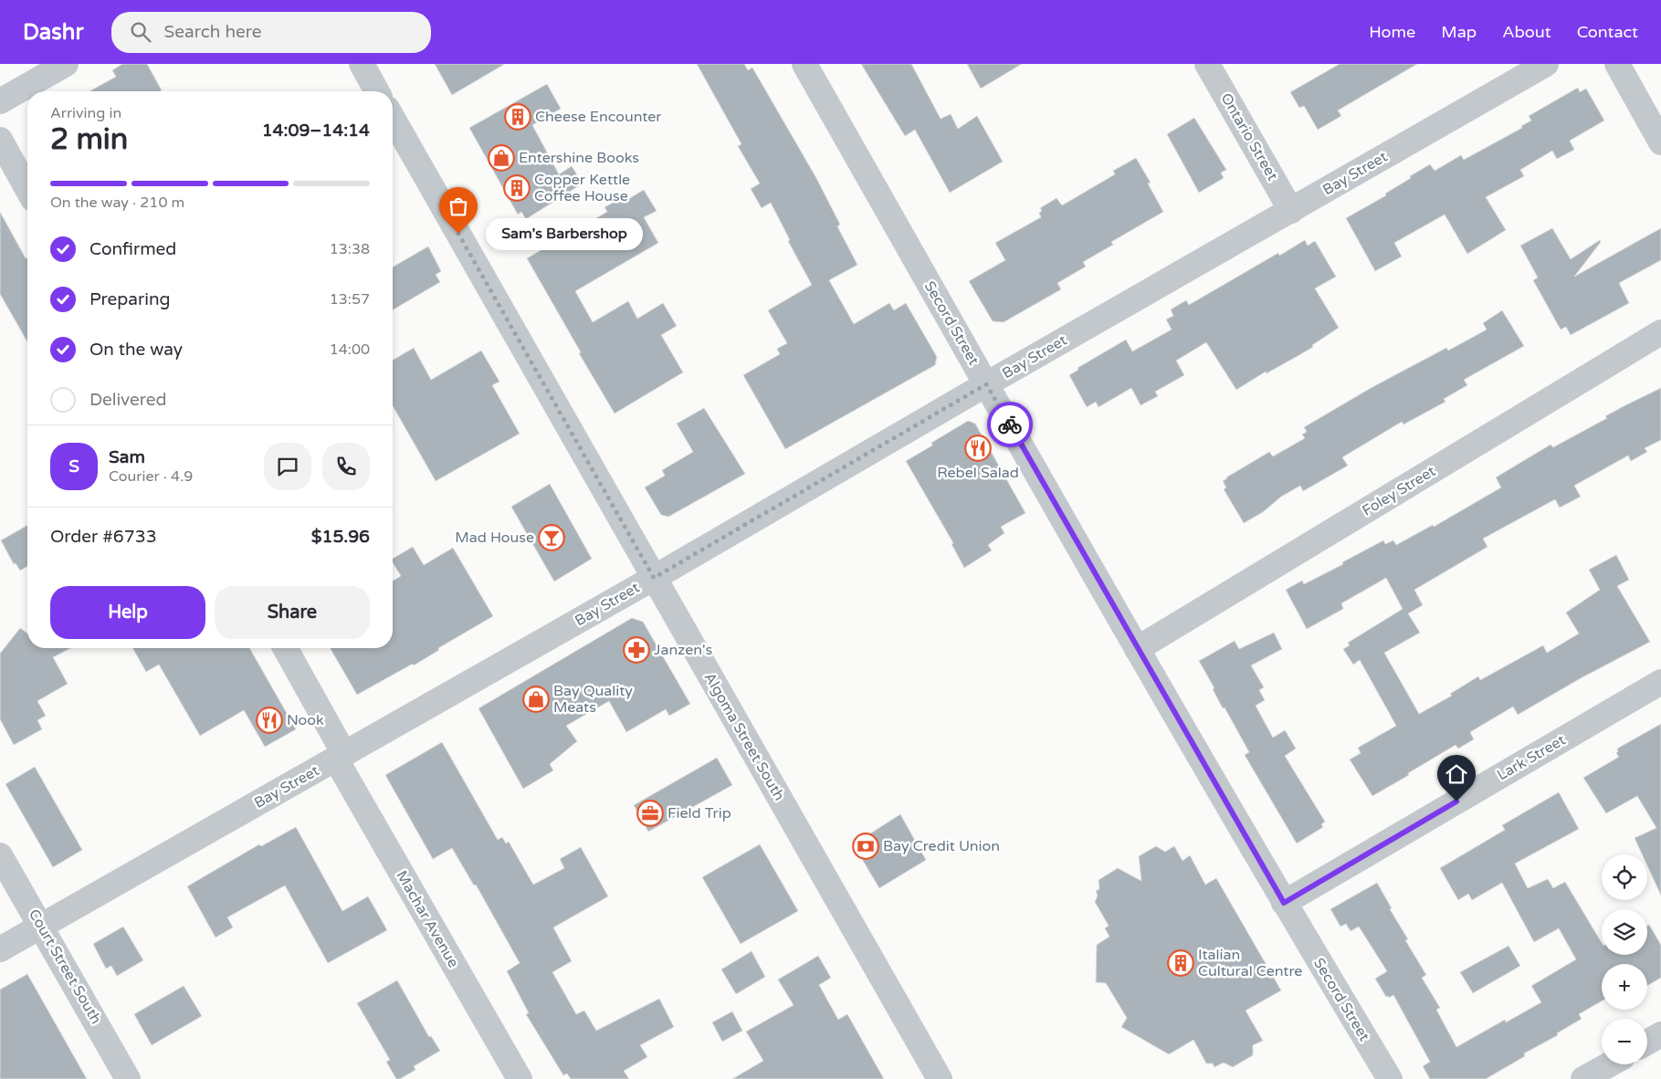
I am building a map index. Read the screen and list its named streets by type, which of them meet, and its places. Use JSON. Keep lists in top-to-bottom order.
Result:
{
  "streets": {
    "street": [
      "Ontario Street",
      "Bay Street",
      "Secord Street",
      "Foley Street",
      "Algoma Street South",
      "Lark Street",
      "Machar Avenue",
      "Court Street South"
    ]
  },
  "crossings": [
    ["Ontario Street", "Bay Street"],
    ["Bay Street", "Secord Street"],
    ["Bay Street", "Algoma Street South"],
    ["Bay Street", "Machar Avenue"],
    ["Bay Street", "Court Street South"],
    ["Secord Street", "Foley Street"],
    ["Secord Street", "Lark Street"]
  ],
  "places": {
    "building": ["Cheese Encounter", "Copper Kettle Coffee House", "Italian Cultural Centre"],
    "shop": ["Entershine Books", "Bay Quality Meats"],
    "other": ["Sam's Barbershop"],
    "restaurant": ["Rebel Salad", "Nook"],
    "bar": ["Mad House"],
    "pharmacy": ["Janzen's"],
    "office": ["Field Trip"],
    "bank": ["Bay Credit Union"]
  },
  "page": {
    "header": "Dashr",
    "search": "Search here",
    "nav": [
      "Home",
      "Map",
      "About",
      "Contact"
    ],
    "heading": ["2 min", "Arriving in", "14:09–14:14"],
    "panel": [
      "Sam",
      "Courier · 4.9",
      "Order #6733",
      "$15.96"
    ],
    "bar": "On the way · 210 m",
    "bubble": "Sam's Barbershop",
    "list": [
      ["Confirmed", "13:38"],
      ["Preparing", "13:57"],
      ["On the way", "14:00"],
      "Delivered"
    ],
    "round": "S",
    "buttons": ["Help", "Share"],
    "map_buttons": ["+", "−"]
  }
}
